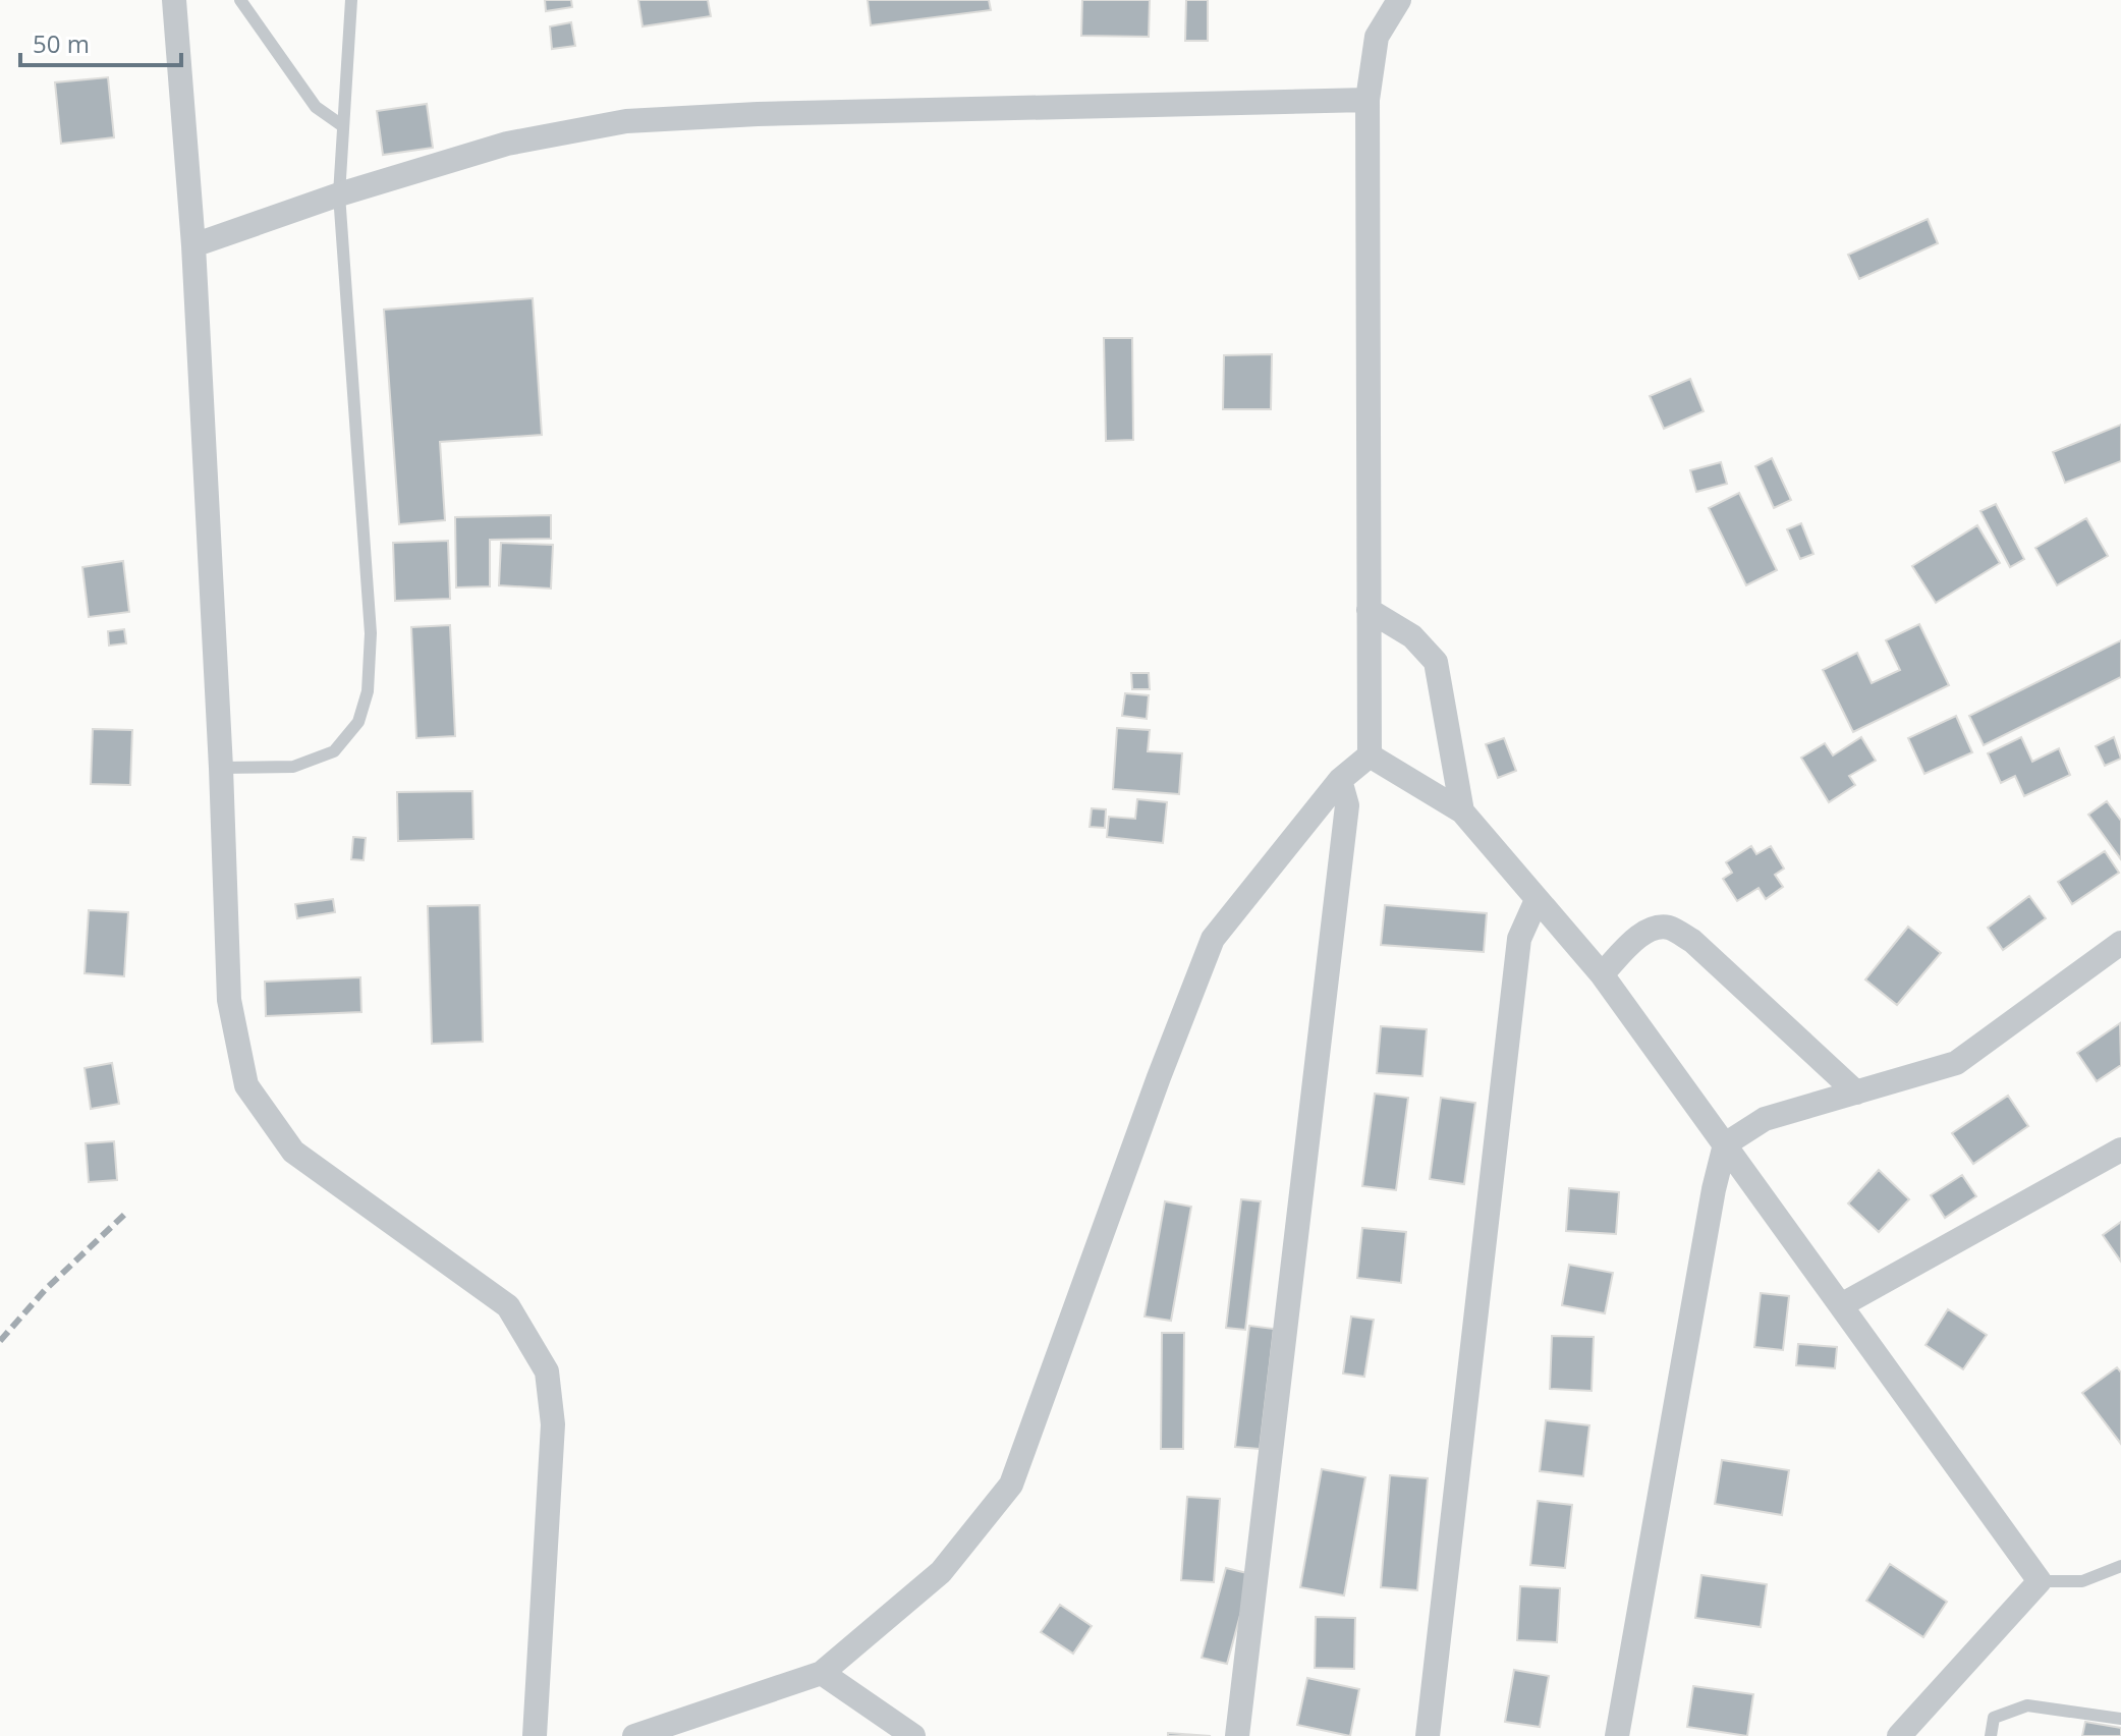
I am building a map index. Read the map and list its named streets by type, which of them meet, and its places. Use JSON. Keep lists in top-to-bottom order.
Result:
{
  "scale_bar": "50 m"
}
